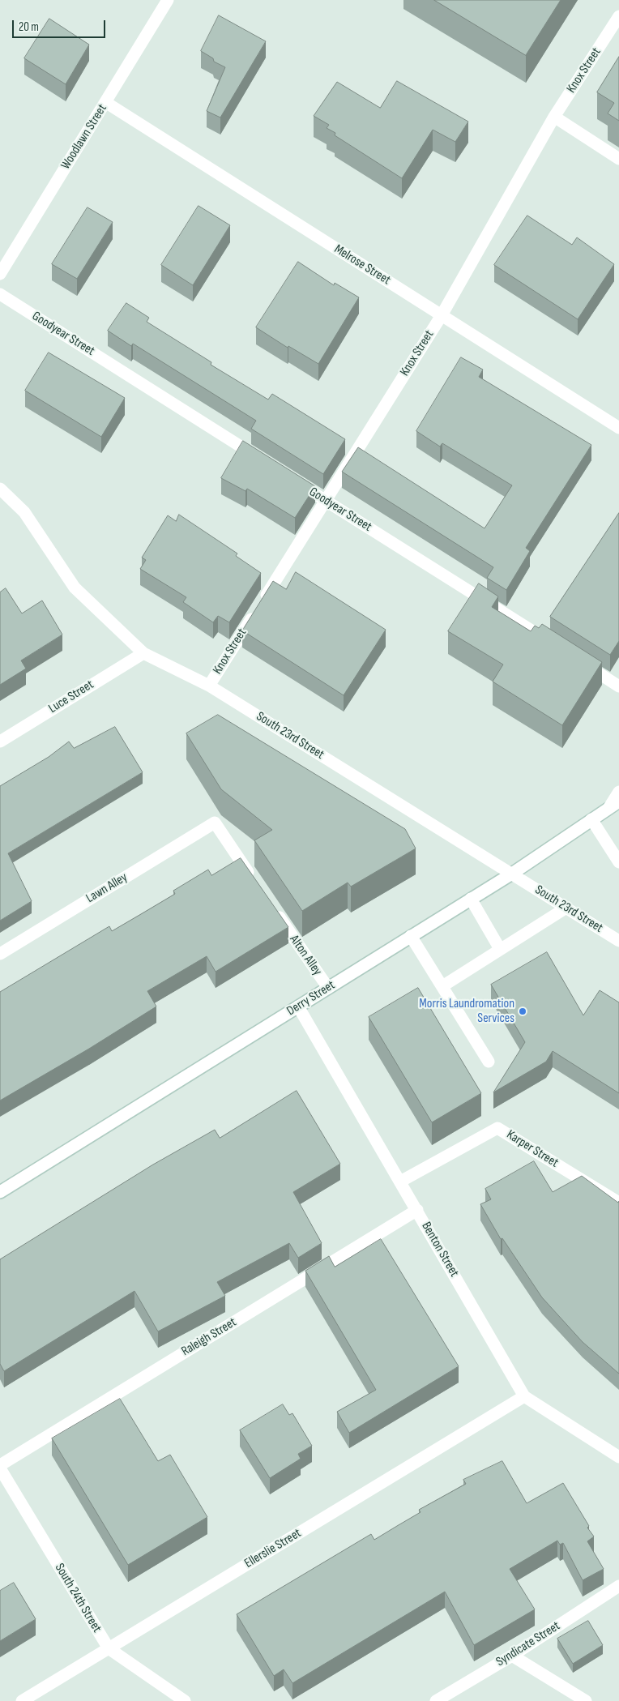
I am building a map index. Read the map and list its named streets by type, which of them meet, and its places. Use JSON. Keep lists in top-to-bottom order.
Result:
{
  "streets": {
    "street": [
      "Knox Street",
      "Woodlawn Street",
      "Melrose Street",
      "Goodyear Street",
      "Luce Street",
      "South 23rd Street",
      "Lawn Alley",
      "Alton Alley",
      "Derry Street",
      "Karper Street",
      "Benton Street",
      "Raleigh Street",
      "Ellerslie Street",
      "South 24th Street",
      "Syndicate Street"
    ]
  },
  "crossings": [
    ["Knox Street", "Melrose Street"],
    ["Knox Street", "Goodyear Street"],
    ["Knox Street", "South 23rd Street"],
    ["Woodlawn Street", "Melrose Street"],
    ["Luce Street", "South 23rd Street"],
    ["South 23rd Street", "Derry Street"],
    ["Alton Alley", "Derry Street"],
    ["Derry Street", "Benton Street"],
    ["Karper Street", "Benton Street"],
    ["Benton Street", "Raleigh Street"],
    ["Benton Street", "Ellerslie Street"],
    ["Ellerslie Street", "South 24th Street"]
  ],
  "places": ["Morris Laundromation Services"],
  "scale_bar": "20 m"
}
